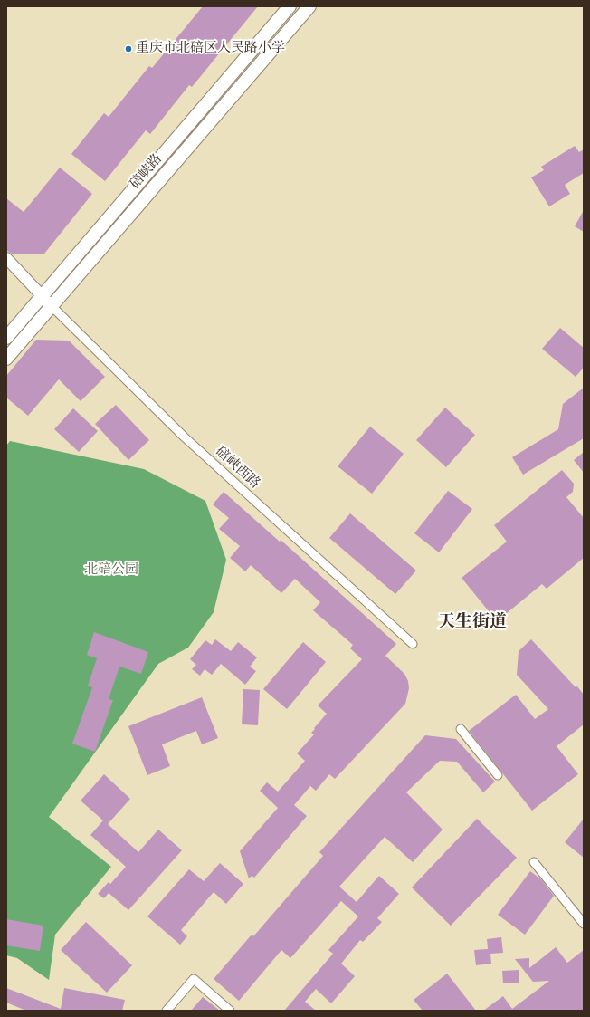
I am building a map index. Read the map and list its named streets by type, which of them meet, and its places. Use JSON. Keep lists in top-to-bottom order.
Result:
{
  "streets": {
    "main road": ["碚峡路"],
    "street": ["碚峡西路"]
  },
  "crossings": [
    ["碚峡路", "碚峡西路"]
  ],
  "districts": ["天生街道"],
  "parks": ["北碚公园"],
  "places": ["重庆市北碚区人民路小学"]
}
